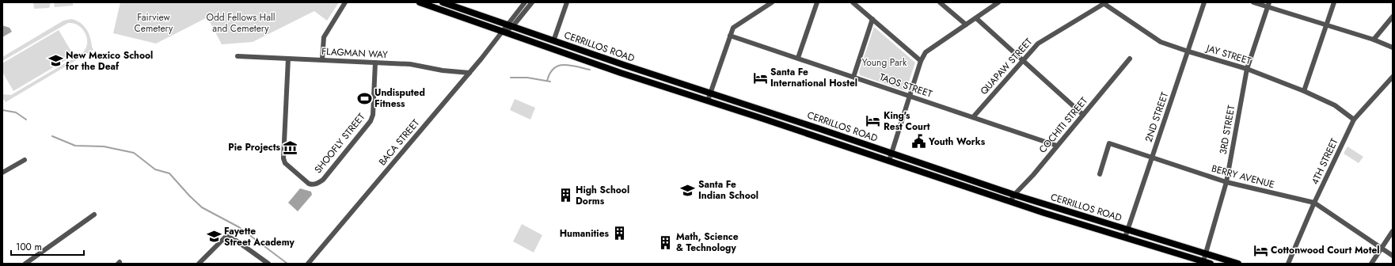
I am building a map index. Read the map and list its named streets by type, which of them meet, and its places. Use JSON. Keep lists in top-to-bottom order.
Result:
{
  "streets": {
    "main road": ["CERRILLOS ROAD"],
    "street": [
      "FLAGMAN WAY",
      "JAY STREET",
      "QUAPAW STREET",
      "TAOS STREET",
      "2ND STREET",
      "COCHITI STREET",
      "3RD STREET",
      "BACA STREET",
      "SHOOFLY STREET",
      "4TH STREET",
      "BERRY AVENUE"
    ]
  },
  "crossings": [
    ["CERRILLOS ROAD", "2ND STREET"],
    ["CERRILLOS ROAD", "COCHITI STREET"],
    ["CERRILLOS ROAD", "3RD STREET"],
    ["CERRILLOS ROAD", "BACA STREET"],
    ["FLAGMAN WAY", "BACA STREET"],
    ["FLAGMAN WAY", "SHOOFLY STREET"],
    ["JAY STREET", "QUAPAW STREET"],
    ["JAY STREET", "2ND STREET"],
    ["JAY STREET", "3RD STREET"],
    ["JAY STREET", "4TH STREET"],
    ["QUAPAW STREET", "TAOS STREET"],
    ["TAOS STREET", "COCHITI STREET"],
    ["2ND STREET", "BERRY AVENUE"],
    ["3RD STREET", "BERRY AVENUE"],
    ["4TH STREET", "BERRY AVENUE"]
  ],
  "parks": ["Fairview Cemetery", "Odd Fellows Hall and Cemetery", "Young Park"],
  "places": {
    "school or university": ["New Mexico School for the Deaf", "Santa Fe Indian School", "Fayette Street Academy"],
    "hotel": ["Santa Fe International Hostel", "King's Rest Court", "Cottonwood Court Motel"],
    "sports": ["Undisputed Fitness"],
    "public building": ["Youth Works"],
    "museum": ["Pie Projects"],
    "building": ["High School Dorms", "Humanities", "Math, Science & Technology"]
  },
  "scale_bar": "100 m"
}
